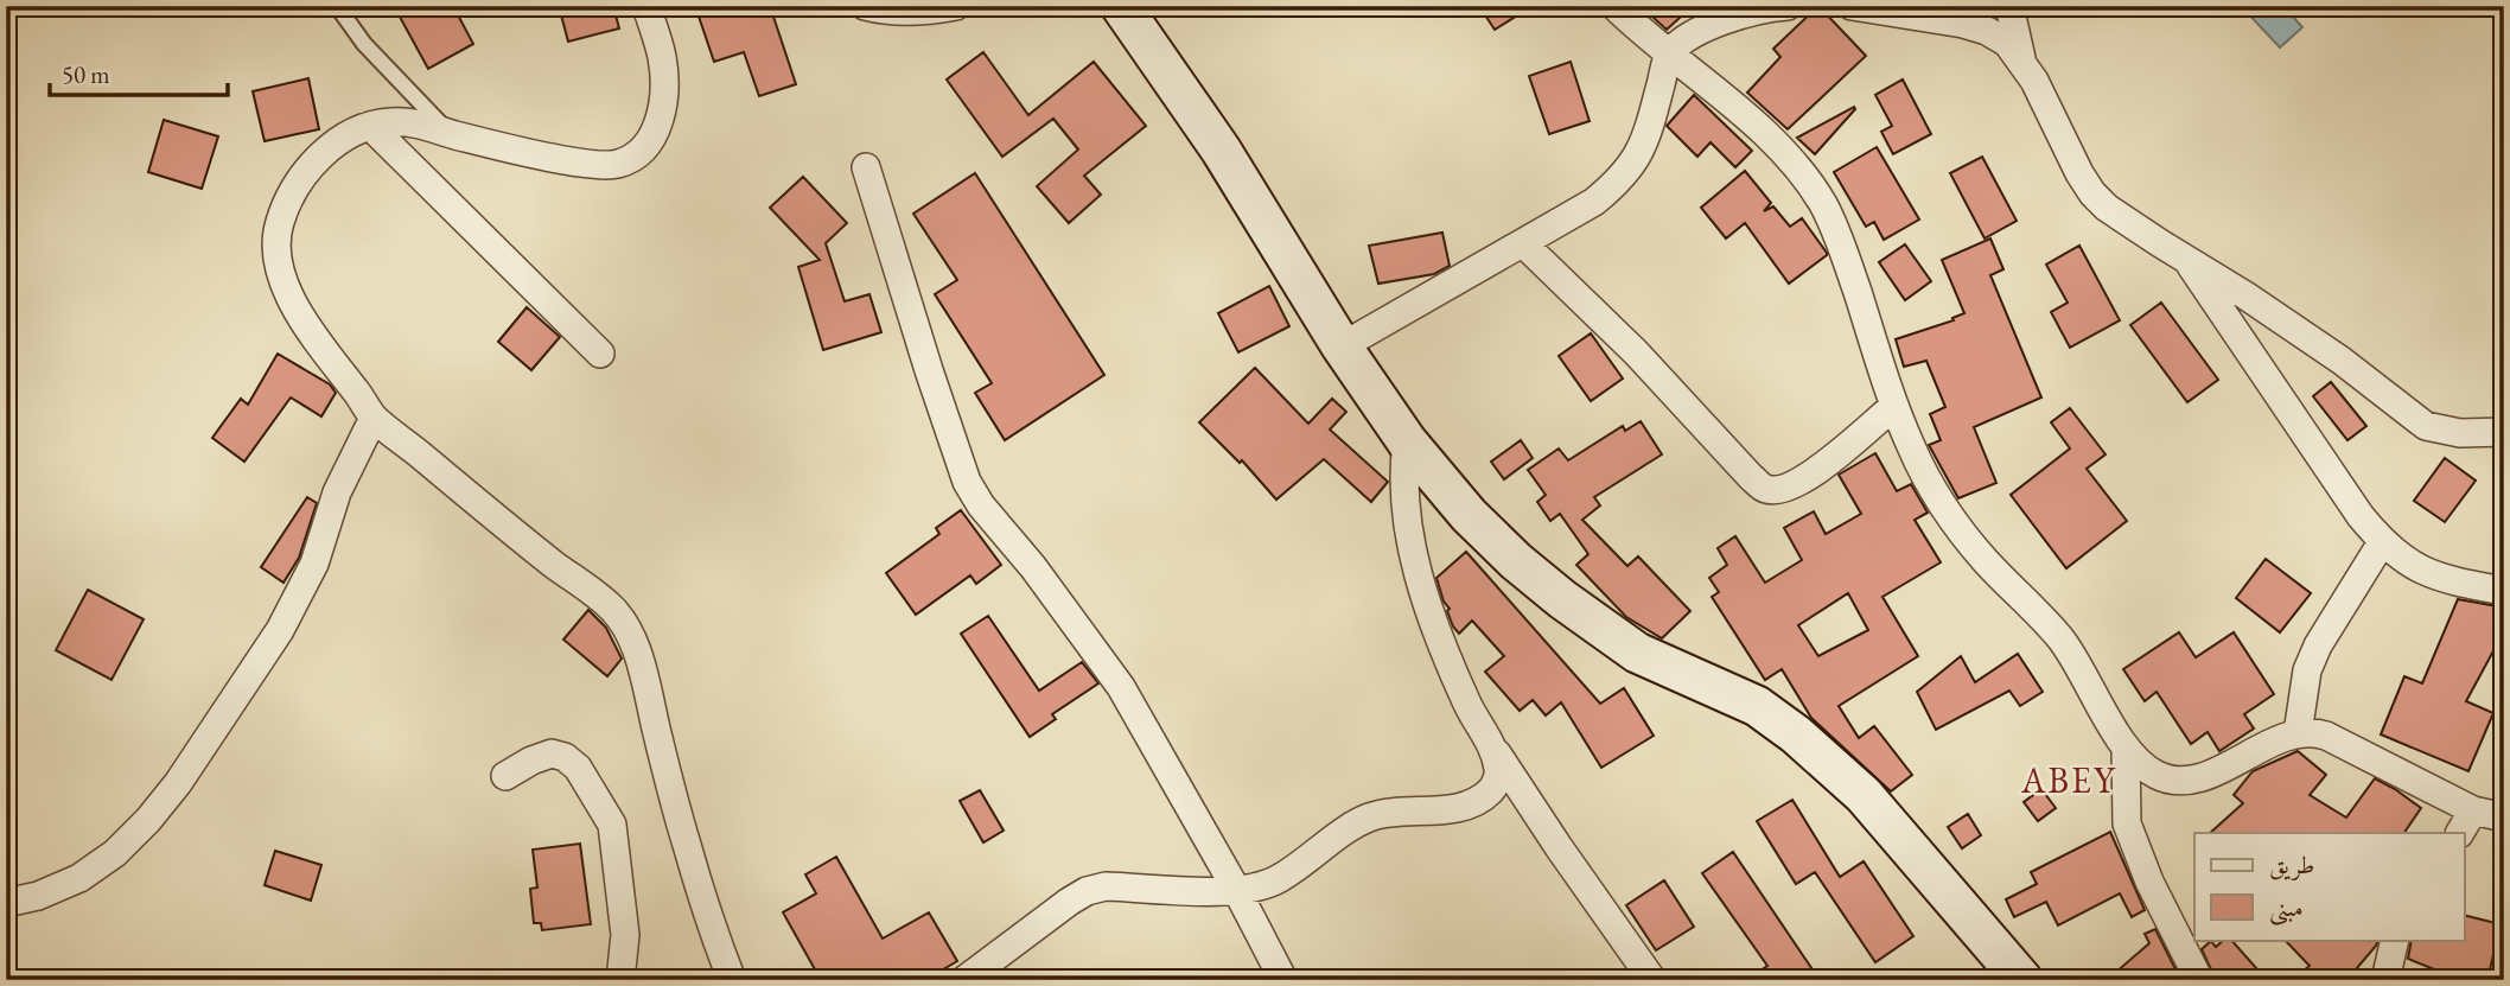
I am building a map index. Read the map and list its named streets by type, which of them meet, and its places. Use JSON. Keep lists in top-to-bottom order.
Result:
{
  "districts": ["ABEY"],
  "legend": ["طريق", "مبنى"],
  "scale_bar": "50 m"
}
